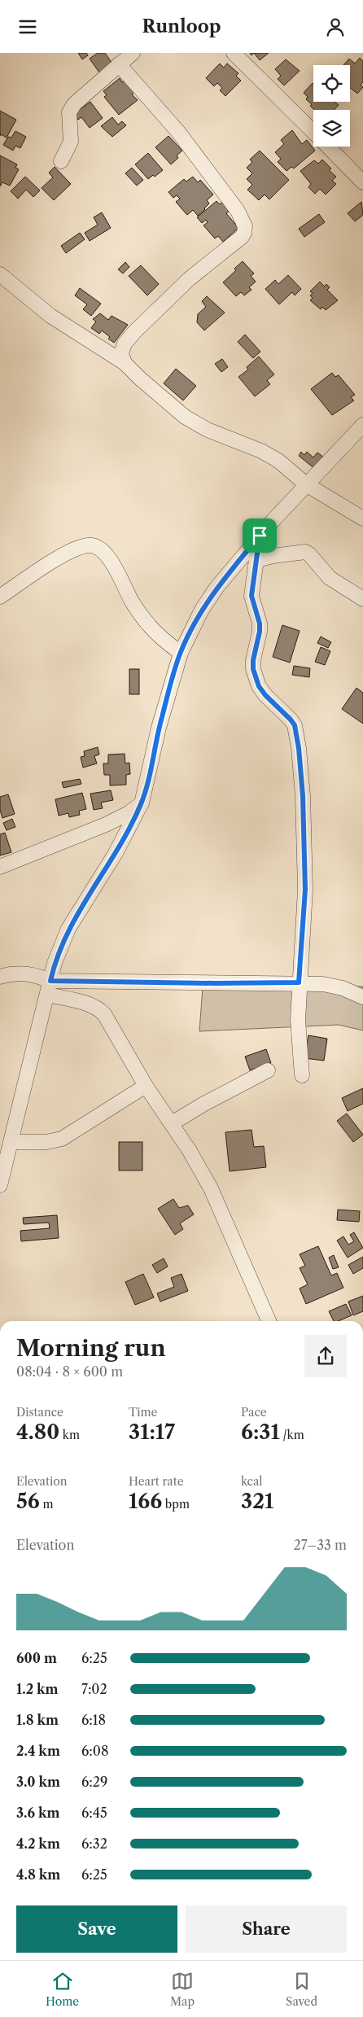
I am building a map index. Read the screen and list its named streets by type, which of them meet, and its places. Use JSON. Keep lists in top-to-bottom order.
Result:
{
  "page": {
    "header": "Runloop",
    "heading": ["Morning run", "08:04 · 8 × 600 m"],
    "stats": [
      ["Distance", "4.80 km"],
      ["Time", "31:17"],
      ["Pace", "6:31 /km"],
      ["Elevation", "56 m"],
      ["Heart rate", "166 bpm"],
      ["kcal", "321"]
    ],
    "chart": ["Elevation", "27–33 m"],
    "list": [
      {
        "name": "600 m",
        "note": "6:25"
      },
      {
        "name": "1.2 km",
        "note": "7:02"
      },
      {
        "name": "1.8 km",
        "note": "6:18"
      },
      {
        "name": "2.4 km",
        "note": "6:08"
      },
      {
        "name": "3.0 km",
        "note": "6:29"
      },
      {
        "name": "3.6 km",
        "note": "6:45"
      },
      {
        "name": "4.2 km",
        "note": "6:32"
      },
      {
        "name": "4.8 km",
        "note": "6:25"
      }
    ],
    "buttons": ["Save", "Share"],
    "tabs": ["Home", "Map", "Saved"]
  }
}
